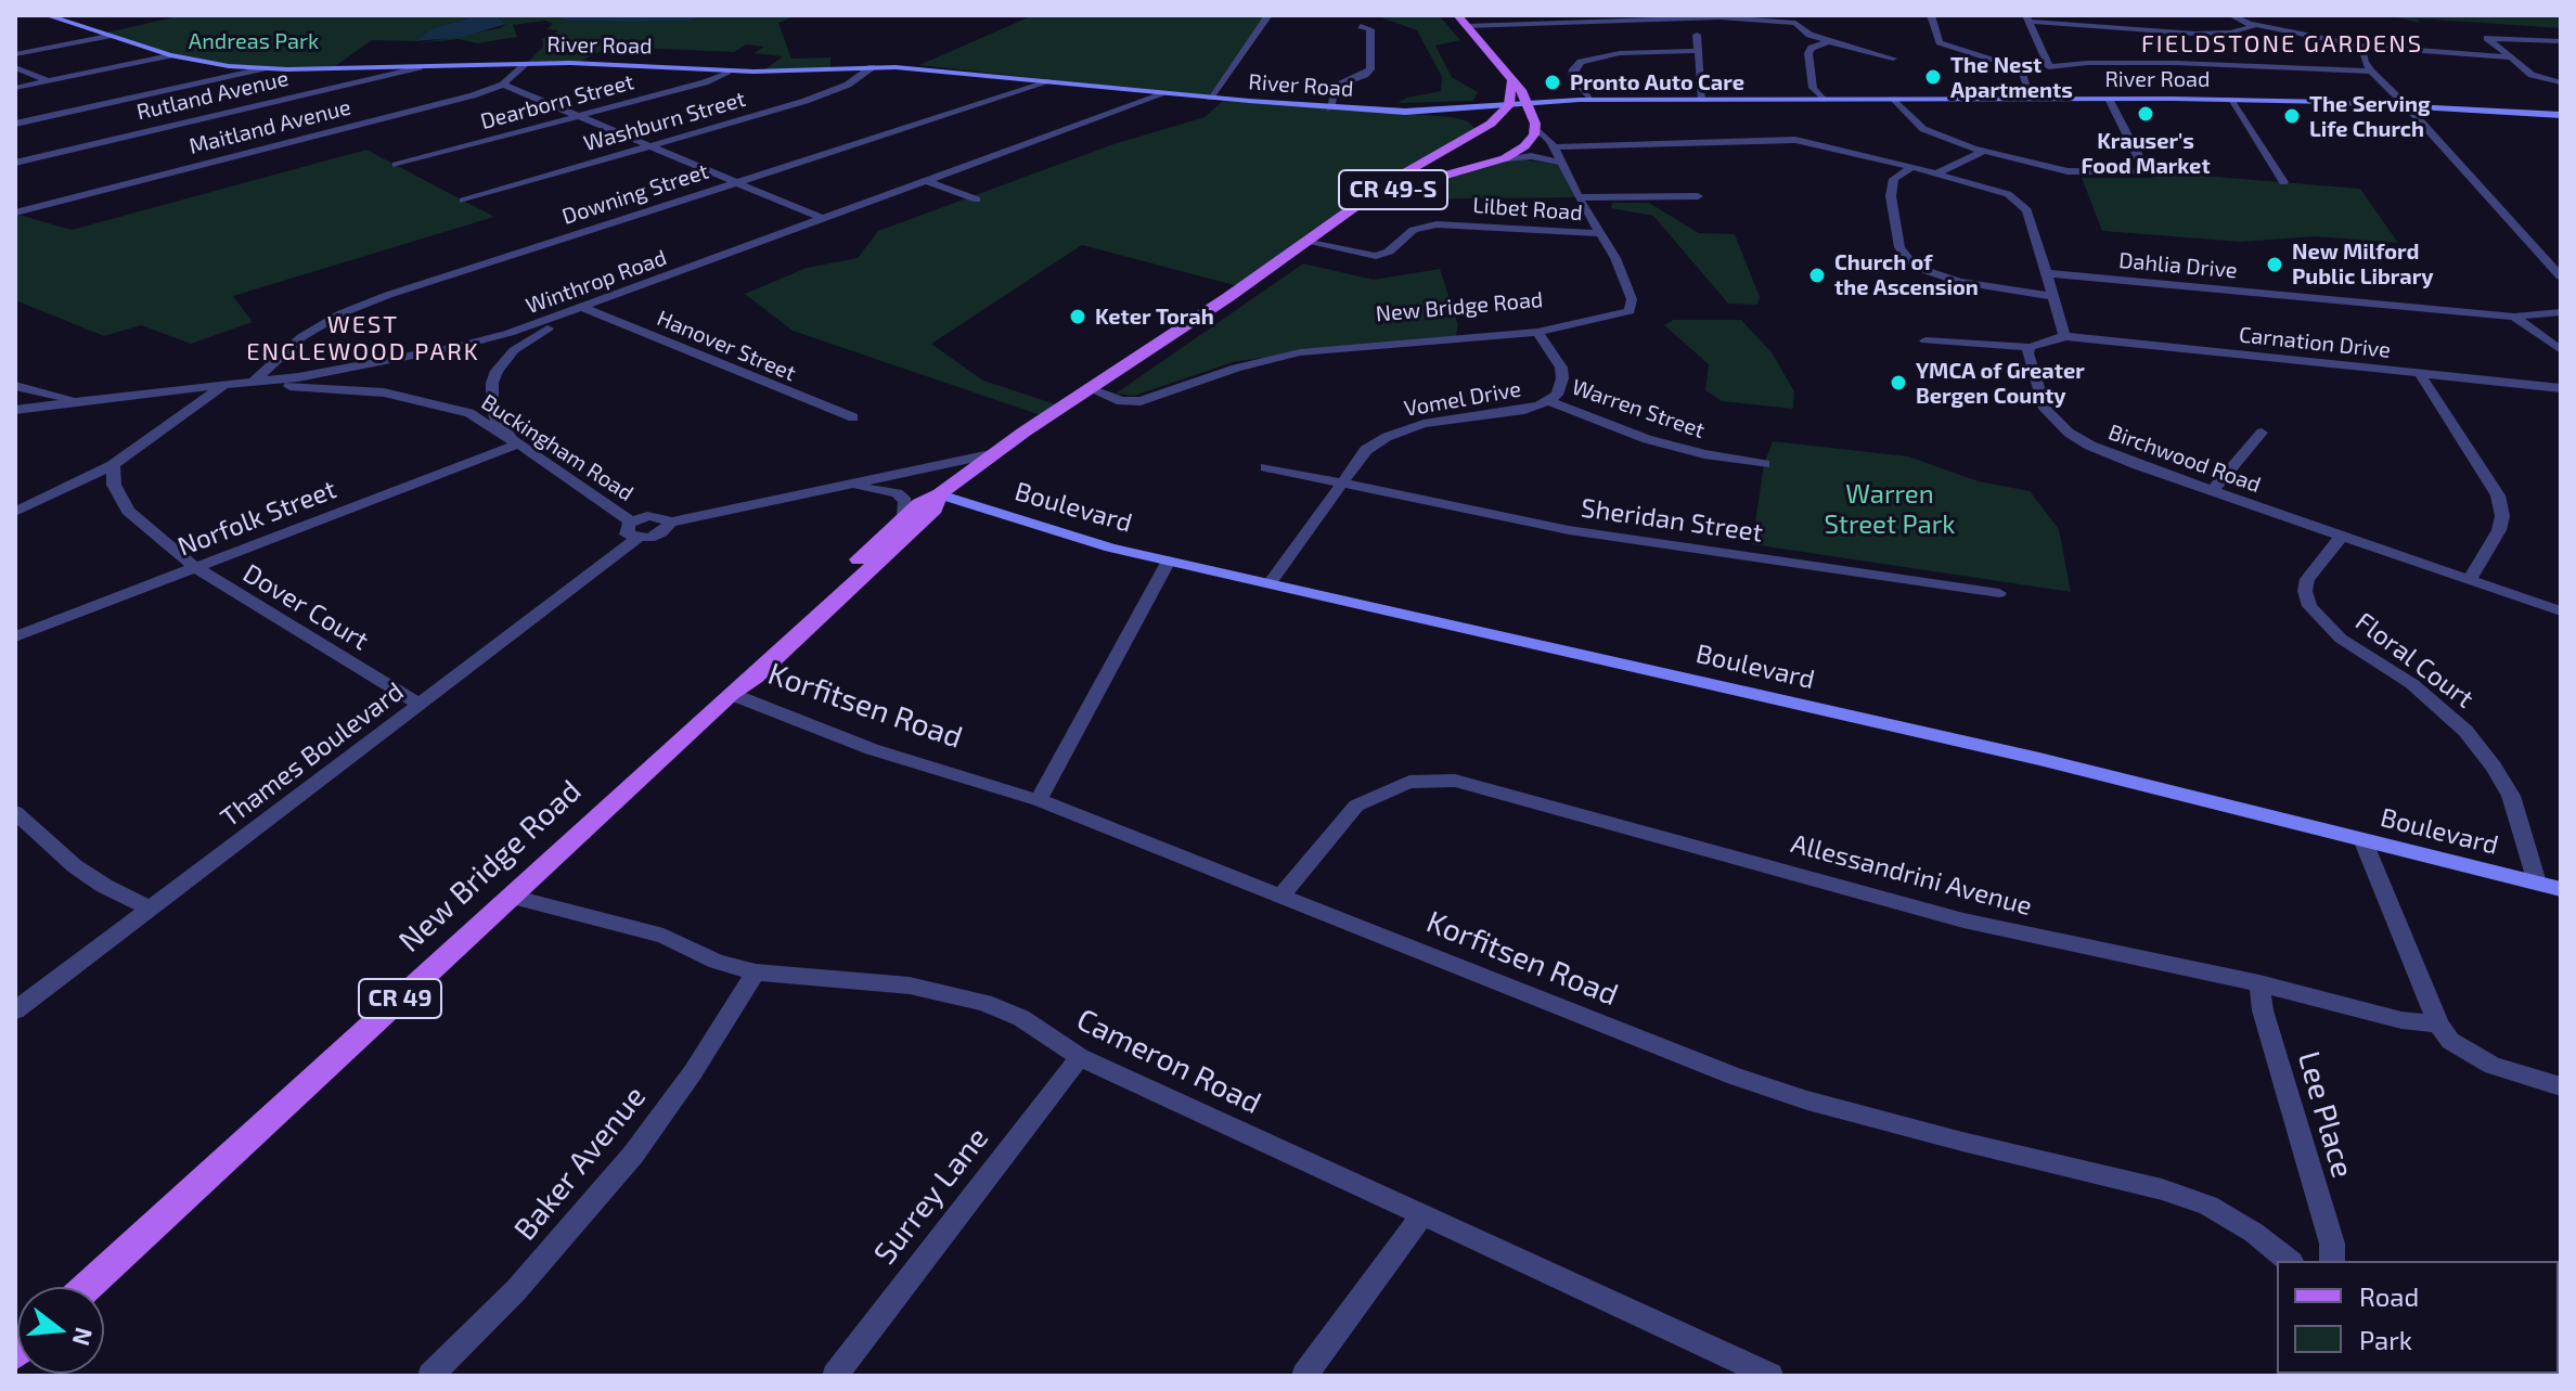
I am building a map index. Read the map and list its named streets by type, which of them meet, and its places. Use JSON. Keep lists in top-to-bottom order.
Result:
{
  "streets": {
    "main road": [
      "River Road",
      "CR 49-S",
      "New Bridge Road",
      "Boulevard",
      "CR 49"
    ],
    "street": [
      "Rutland Avenue",
      "Dearborn Street",
      "Washburn Street",
      "Maitland Avenue",
      "Downing Street",
      "Lilbet Road",
      "Dahlia Drive",
      "Winthrop Road",
      "Carnation Drive",
      "Hanover Street",
      "Vomel Drive",
      "Warren Street",
      "Buckingham Road",
      "Birchwood Road",
      "Norfolk Street",
      "Sheridan Street",
      "Dover Court",
      "Floral Court",
      "Korfitsen Road",
      "Thames Boulevard",
      "Allessandrini Avenue",
      "Cameron Road",
      "Lee Place",
      "Baker Avenue",
      "Surrey Lane"
    ]
  },
  "crossings": [
    ["River Road", "Rutland Avenue"],
    ["River Road", "Dearborn Street"],
    ["River Road", "Washburn Street"],
    ["River Road", "Maitland Avenue"],
    ["River Road", "Downing Street"],
    ["River Road", "Winthrop Road"],
    ["River Road", "New Bridge Road"],
    ["CR 49-S", "Lilbet Road"],
    ["CR 49-S", "New Bridge Road"],
    ["CR 49-S", "CR 49"],
    ["Downing Street", "Winthrop Road"],
    ["Downing Street", "Buckingham Road"],
    ["Lilbet Road", "New Bridge Road"],
    ["Winthrop Road", "Hanover Street"],
    ["Winthrop Road", "Buckingham Road"],
    ["New Bridge Road", "Vomel Drive"],
    ["New Bridge Road", "Boulevard"],
    ["New Bridge Road", "Korfitsen Road"],
    ["New Bridge Road", "CR 49"],
    ["New Bridge Road", "Cameron Road"],
    ["Vomel Drive", "Warren Street"],
    ["Vomel Drive", "Boulevard"],
    ["Vomel Drive", "Sheridan Street"],
    ["Buckingham Road", "Norfolk Street"],
    ["Buckingham Road", "Thames Boulevard"],
    ["Birchwood Road", "Floral Court"],
    ["Boulevard", "Floral Court"],
    ["Norfolk Street", "Dover Court"],
    ["Dover Court", "Thames Boulevard"],
    ["Korfitsen Road", "Allessandrini Avenue"],
    ["Allessandrini Avenue", "Lee Place"],
    ["Cameron Road", "Baker Avenue"],
    ["Cameron Road", "Surrey Lane"]
  ],
  "districts": ["FIELDSTONE GARDENS", "WEST ENGLEWOOD PARK"],
  "parks": ["Andreas Park", "Warren Street Park"],
  "places": [
    "The Nest Apartments",
    "Pronto Auto Care",
    "Krauser's Food Market",
    "The Serving Life Church",
    "New Milford Public Library",
    "Church of the Ascension",
    "Keter Torah",
    "YMCA of Greater Bergen County"
  ],
  "legend": ["Road", "Park"],
  "north": "right"
}
